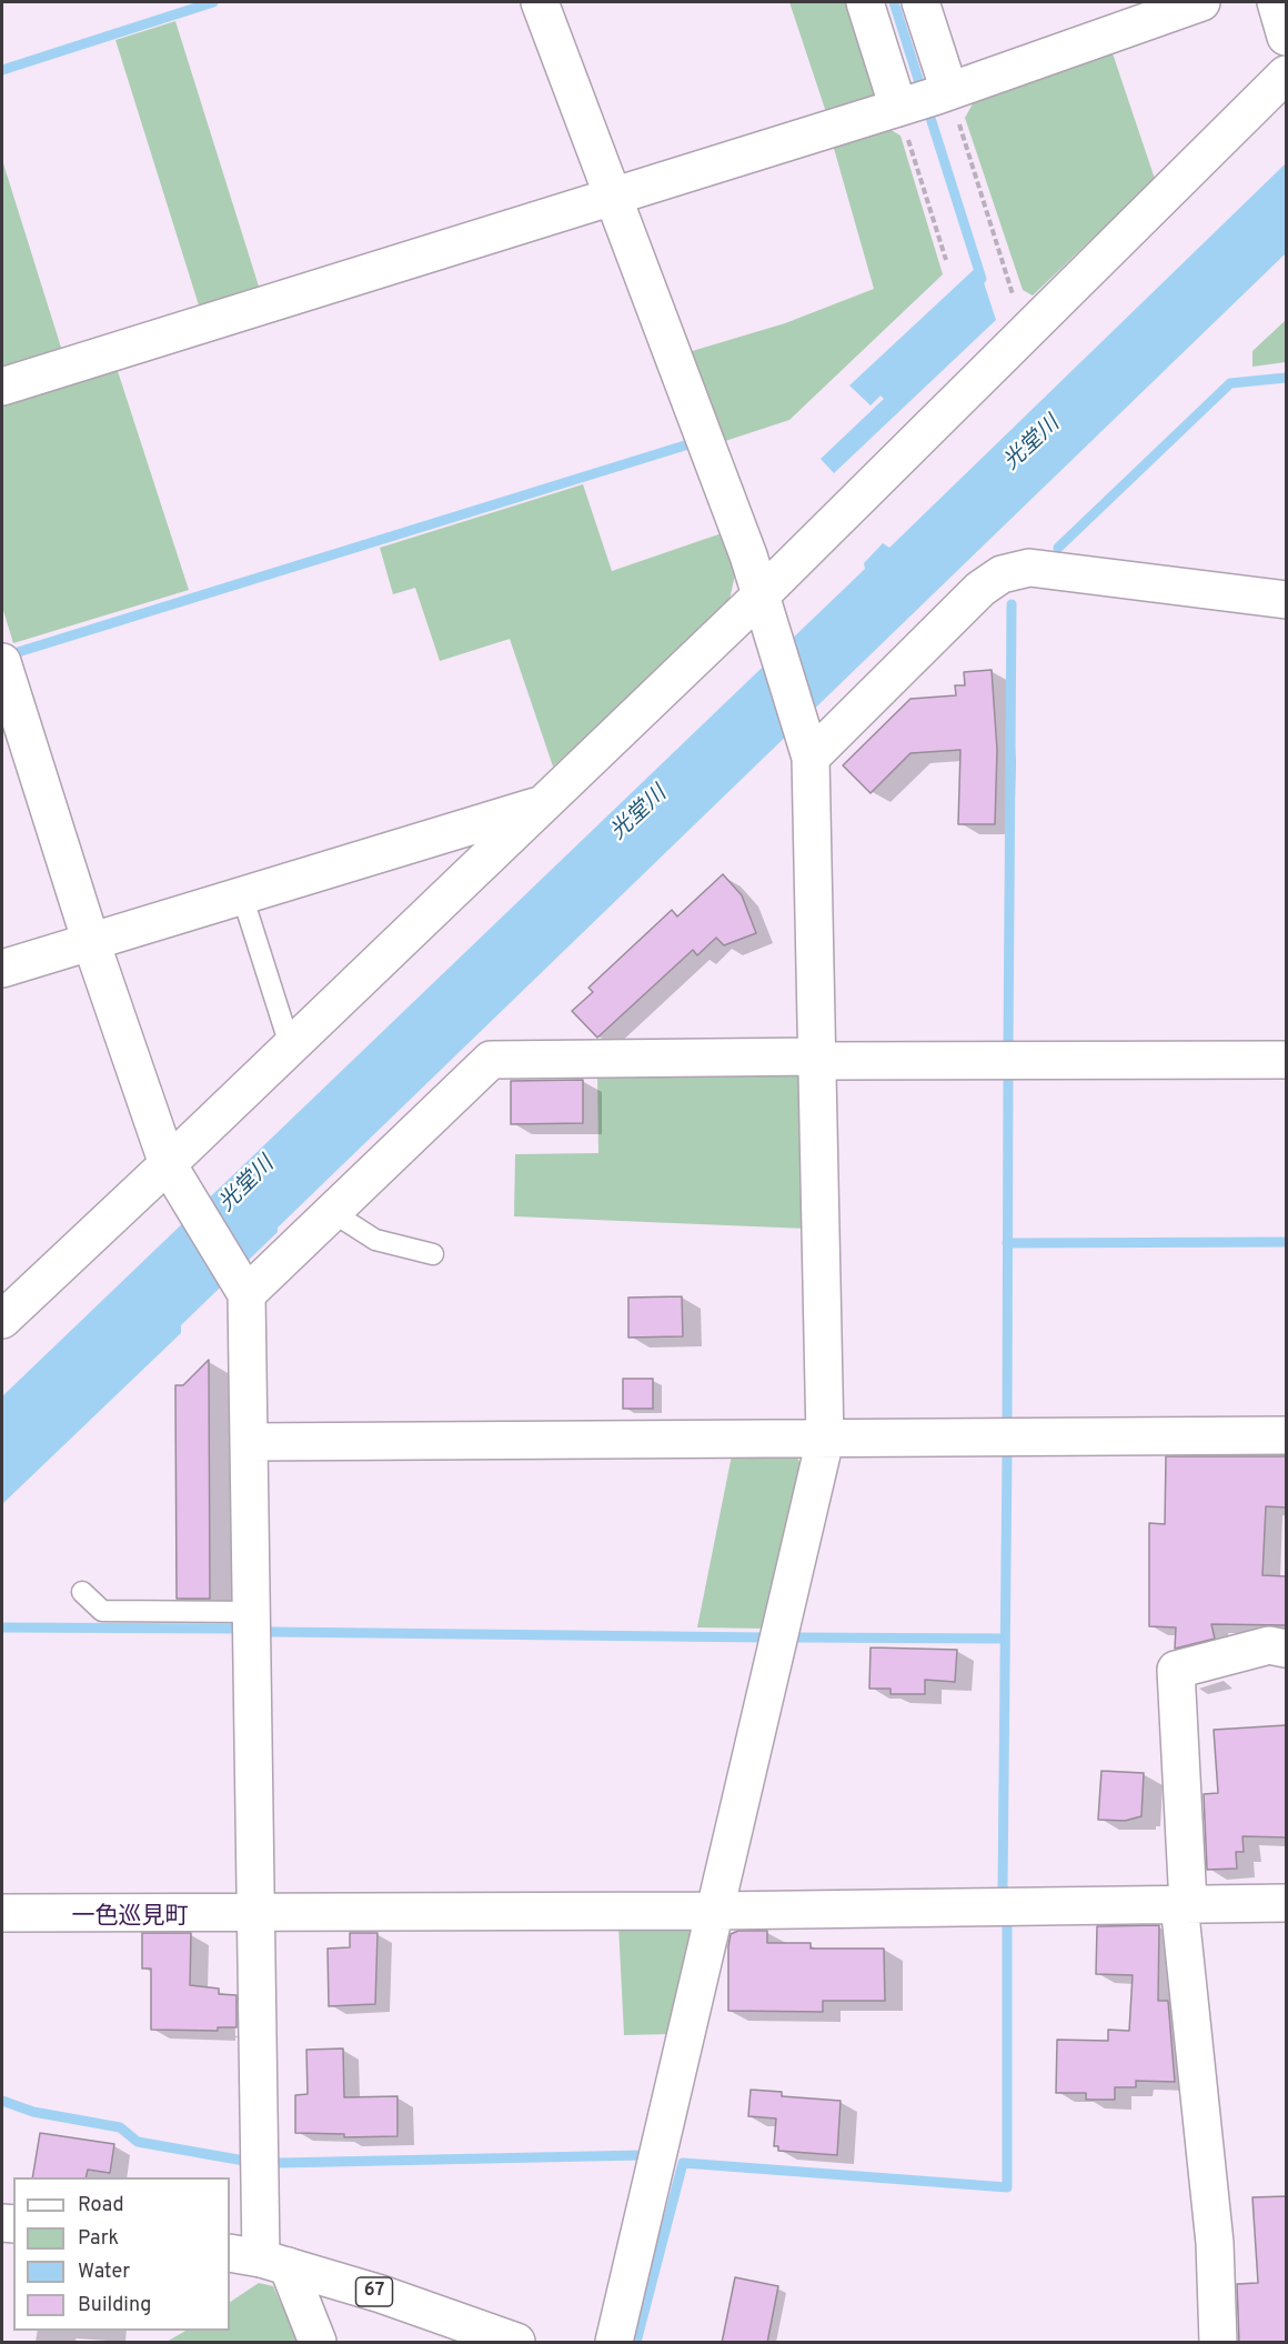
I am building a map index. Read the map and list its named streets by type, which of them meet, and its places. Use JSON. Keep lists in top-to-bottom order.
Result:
{
  "streets": {
    "street": ["67"]
  },
  "districts": ["一色巡見町"],
  "water": ["光堂川"],
  "legend": [
    "Road",
    "Park",
    "Water",
    "Building"
  ]
}
